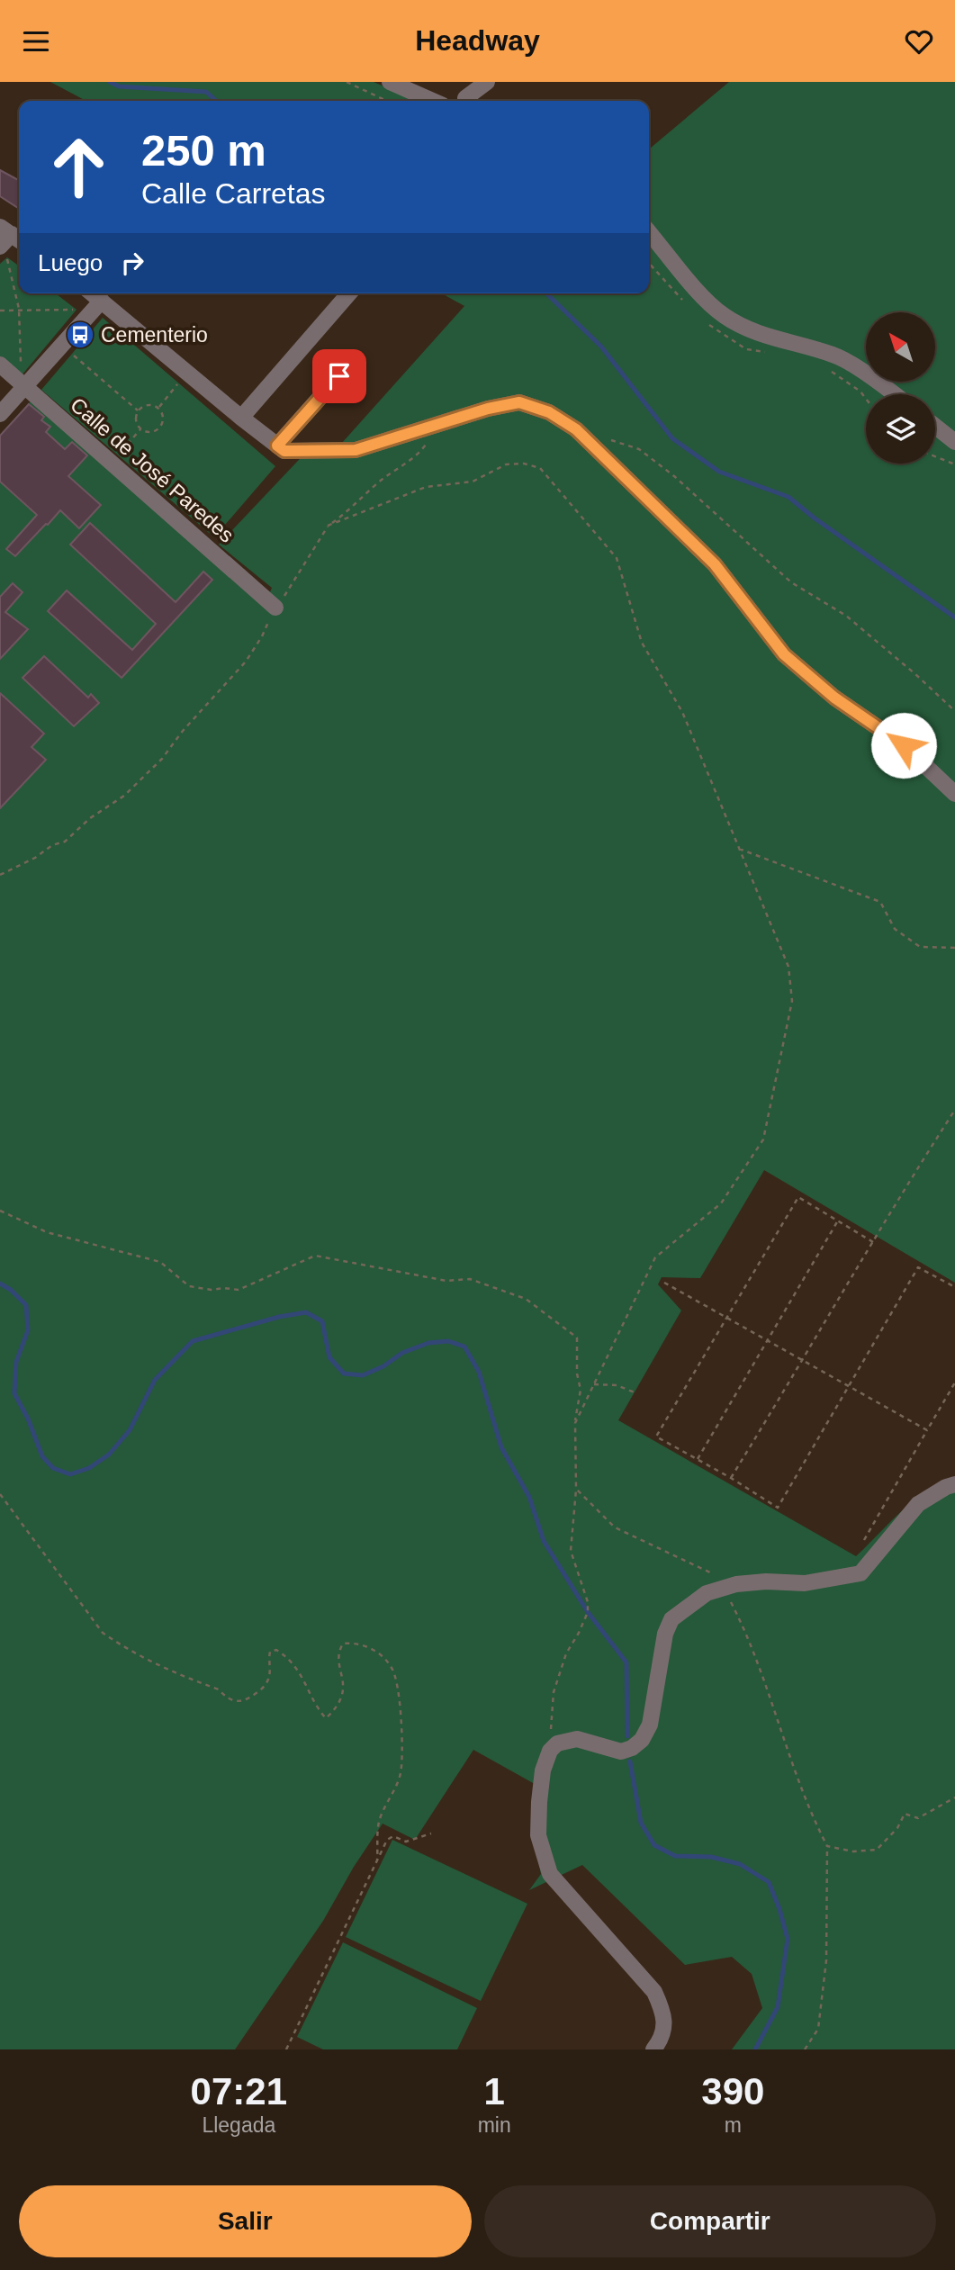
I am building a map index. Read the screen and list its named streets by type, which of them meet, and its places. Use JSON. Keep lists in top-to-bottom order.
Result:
{
  "streets": {
    "street": ["Calle de José Paredes"]
  },
  "places": {
    "bus stop": ["Cementerio"]
  },
  "north": "top left",
  "page": {
    "header": "Headway",
    "turn": ["250 m", "Calle Carretas"],
    "then": "Luego",
    "eta": [
      "07:21",
      "Llegada",
      "1",
      "min",
      "390",
      "m"
    ],
    "buttons": ["Salir", "Compartir"]
  }
}
